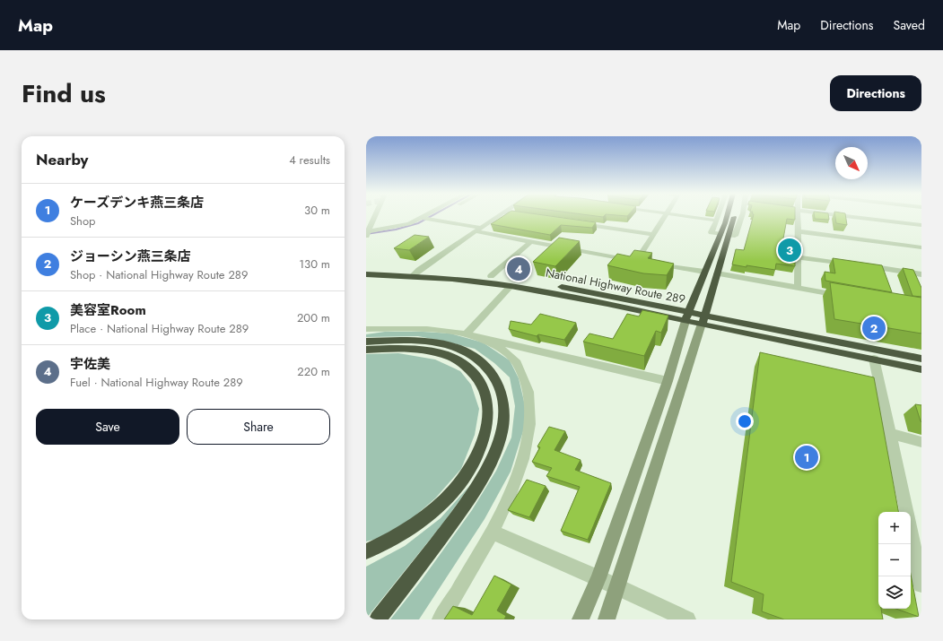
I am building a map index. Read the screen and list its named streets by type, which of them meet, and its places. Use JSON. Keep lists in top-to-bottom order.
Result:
{
  "streets": {
    "highway": ["National Highway Route 289"]
  },
  "north": "bottom right",
  "page": {
    "header": "Map",
    "nav": ["Map", "Directions", "Saved"],
    "title": "Find us",
    "buttons": [
      "Directions",
      ["Save", "Share"]
    ],
    "heading": ["Nearby", "4 results"],
    "list": [
      {
        "mark": "1",
        "name": "ケーズデンキ燕三条店",
        "note": "Shop",
        "value": "30 m"
      },
      {
        "mark": "2",
        "name": "ジョーシン燕三条店",
        "note": "Shop · National Highway Route 289",
        "value": "130 m"
      },
      {
        "mark": "3",
        "name": "美容室Room",
        "note": "Place · National Highway Route 289",
        "value": "200 m"
      },
      {
        "mark": "4",
        "name": "宇佐美",
        "note": "Fuel · National Highway Route 289",
        "value": "220 m"
      }
    ],
    "pins": [
      "3",
      "4",
      "2",
      "1"
    ],
    "map_buttons": ["+", "−"]
  }
}
